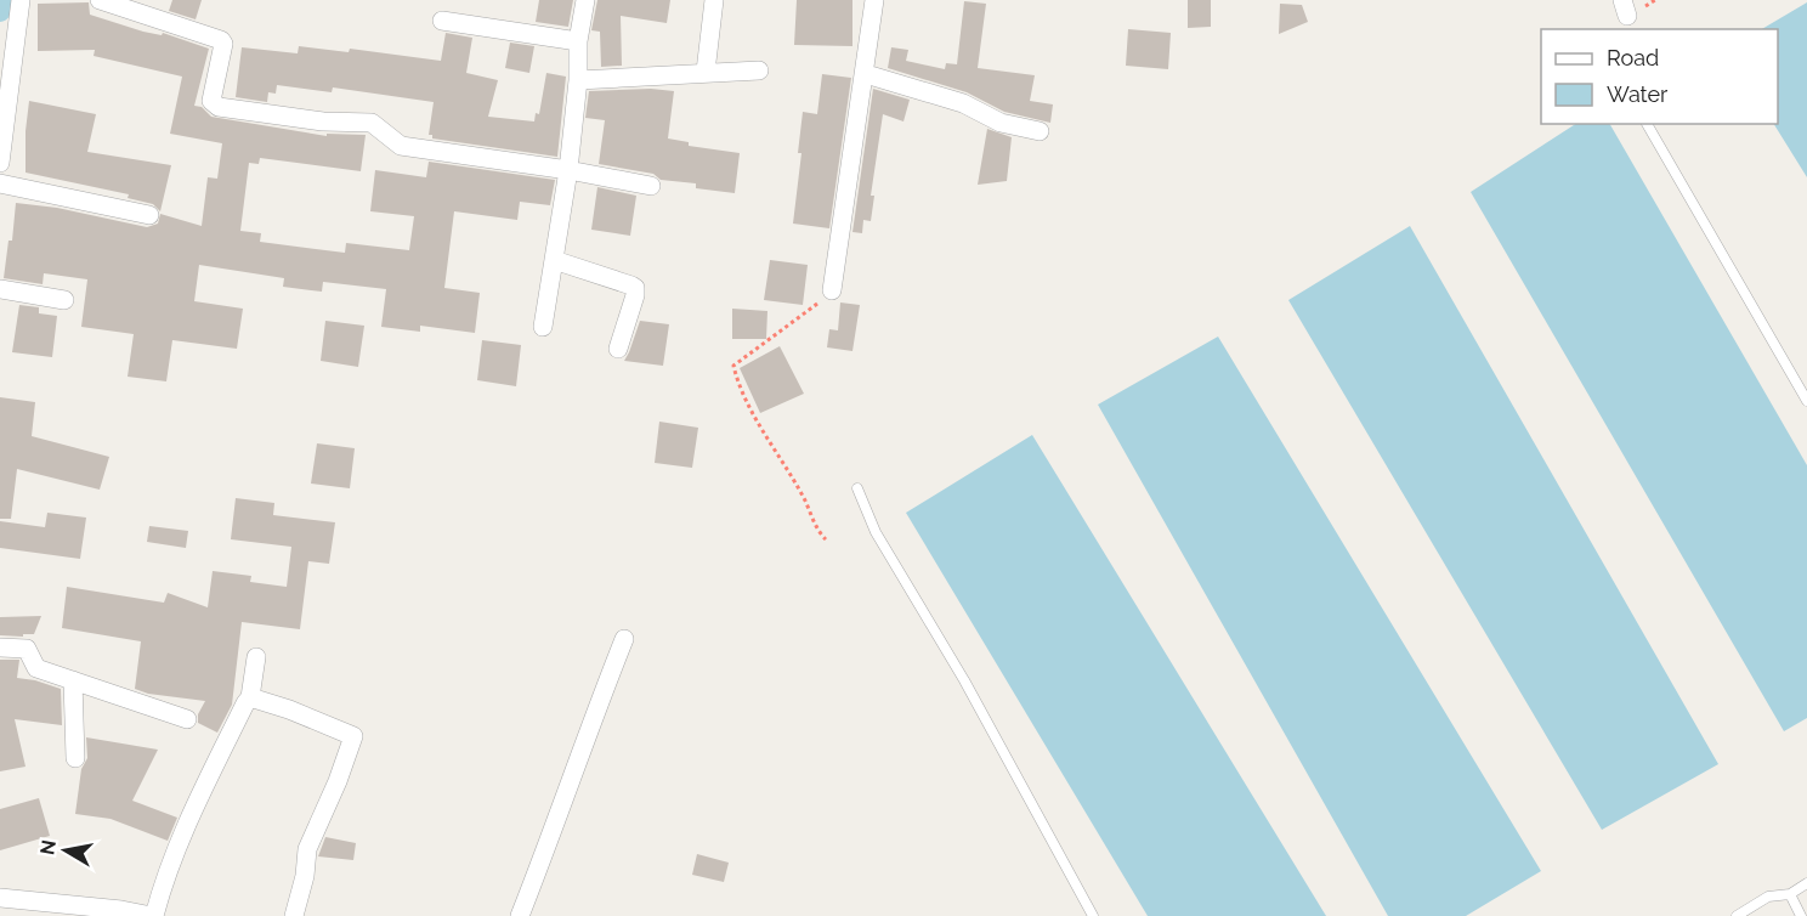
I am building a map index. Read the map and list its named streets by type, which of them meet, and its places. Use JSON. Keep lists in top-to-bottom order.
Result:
{
  "legend": ["Road", "Water"],
  "north": "left"
}
